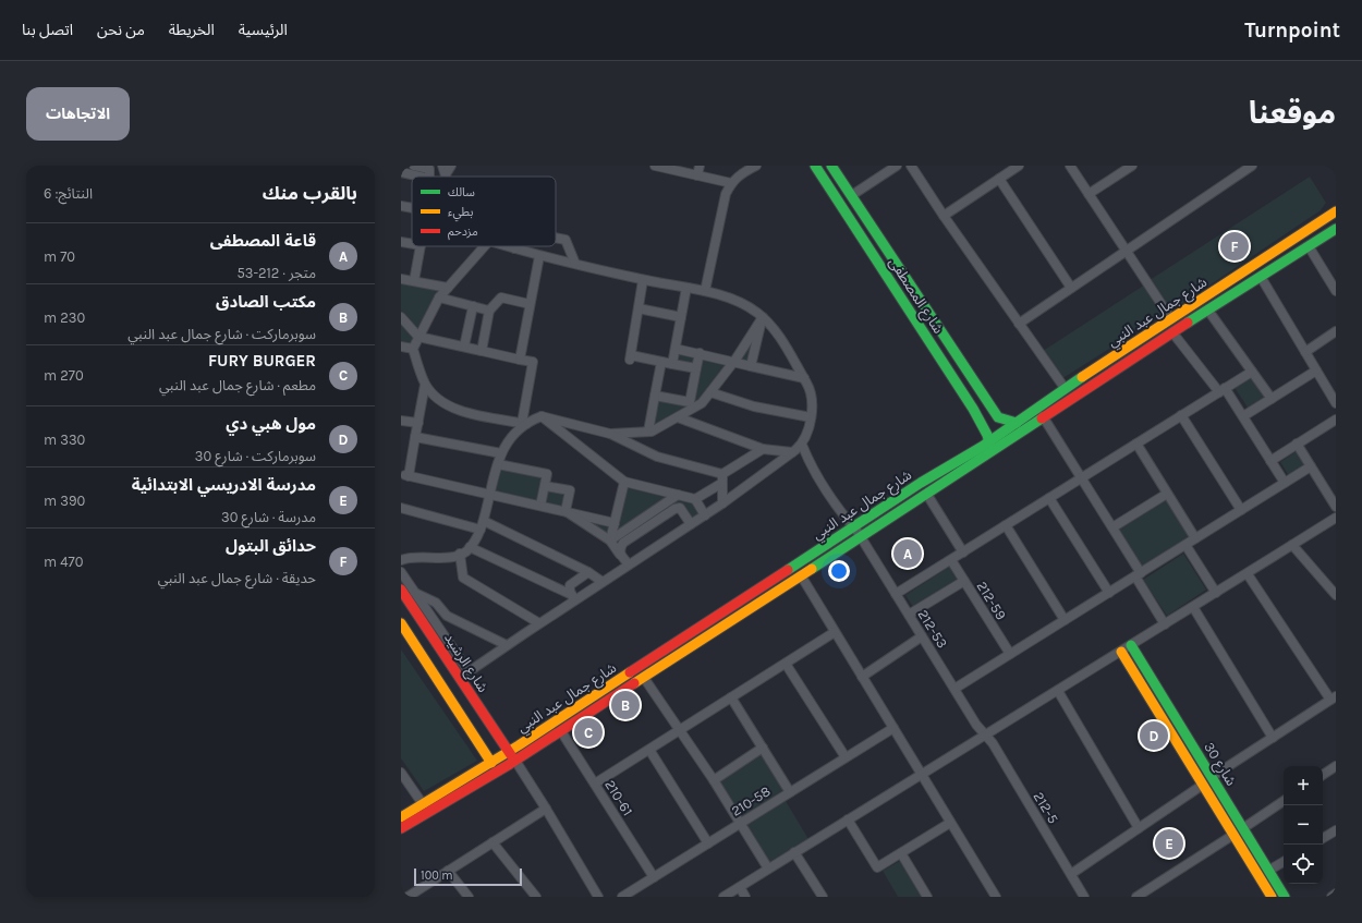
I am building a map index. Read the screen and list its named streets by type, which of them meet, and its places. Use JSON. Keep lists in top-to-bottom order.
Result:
{
  "streets": {
    "street": [
      "شارع المصطفى",
      "شارع جمال عبد النبي",
      "212-59",
      "212-53",
      "شارع الرشيد",
      "شارع 30",
      "210-61",
      "210-58",
      "212-5"
    ]
  },
  "crossings": [
    ["شارع المصطفى", "شارع جمال عبد النبي"],
    ["شارع جمال عبد النبي", "212-53"],
    ["شارع جمال عبد النبي", "شارع الرشيد"],
    ["شارع جمال عبد النبي", "210-61"],
    ["212-53", "212-5"],
    ["210-61", "210-58"]
  ],
  "legend": ["سالك", "بطيء", "مزدحم"],
  "scale_bar": "100 m",
  "page": {
    "header": "Turnpoint",
    "nav": [
      "الرئيسية",
      "الخريطة",
      "من نحن",
      "اتصل بنا"
    ],
    "title": "موقعنا",
    "buttons": "الاتجاهات",
    "heading": ["بالقرب منك", "النتائج: 6"],
    "list": [
      {
        "mark": "A",
        "name": "قاعة المصطفى",
        "note": "متجر · 212-53",
        "value": "70 m"
      },
      {
        "mark": "B",
        "name": "مكتب الصادق",
        "note": "سوبرماركت · شارع جمال عبد النبي",
        "value": "230 m"
      },
      {
        "mark": "C",
        "name": "FURY BURGER",
        "note": "مطعم · شارع جمال عبد النبي",
        "value": "270 m"
      },
      {
        "mark": "D",
        "name": "مول هبي دي",
        "note": "سوبرماركت · شارع 30",
        "value": "330 m"
      },
      {
        "mark": "E",
        "name": "مدرسة الادريسي الابتدائية",
        "note": "مدرسة · شارع 30",
        "value": "390 m"
      },
      {
        "mark": "F",
        "name": "حدائق البتول",
        "note": "حديقة · شارع جمال عبد النبي",
        "value": "470 m"
      }
    ],
    "pins": [
      "F",
      "A",
      "B",
      "C",
      "D",
      "E"
    ],
    "map_buttons": ["+", "−"],
    "scale": "100 m"
  }
}
